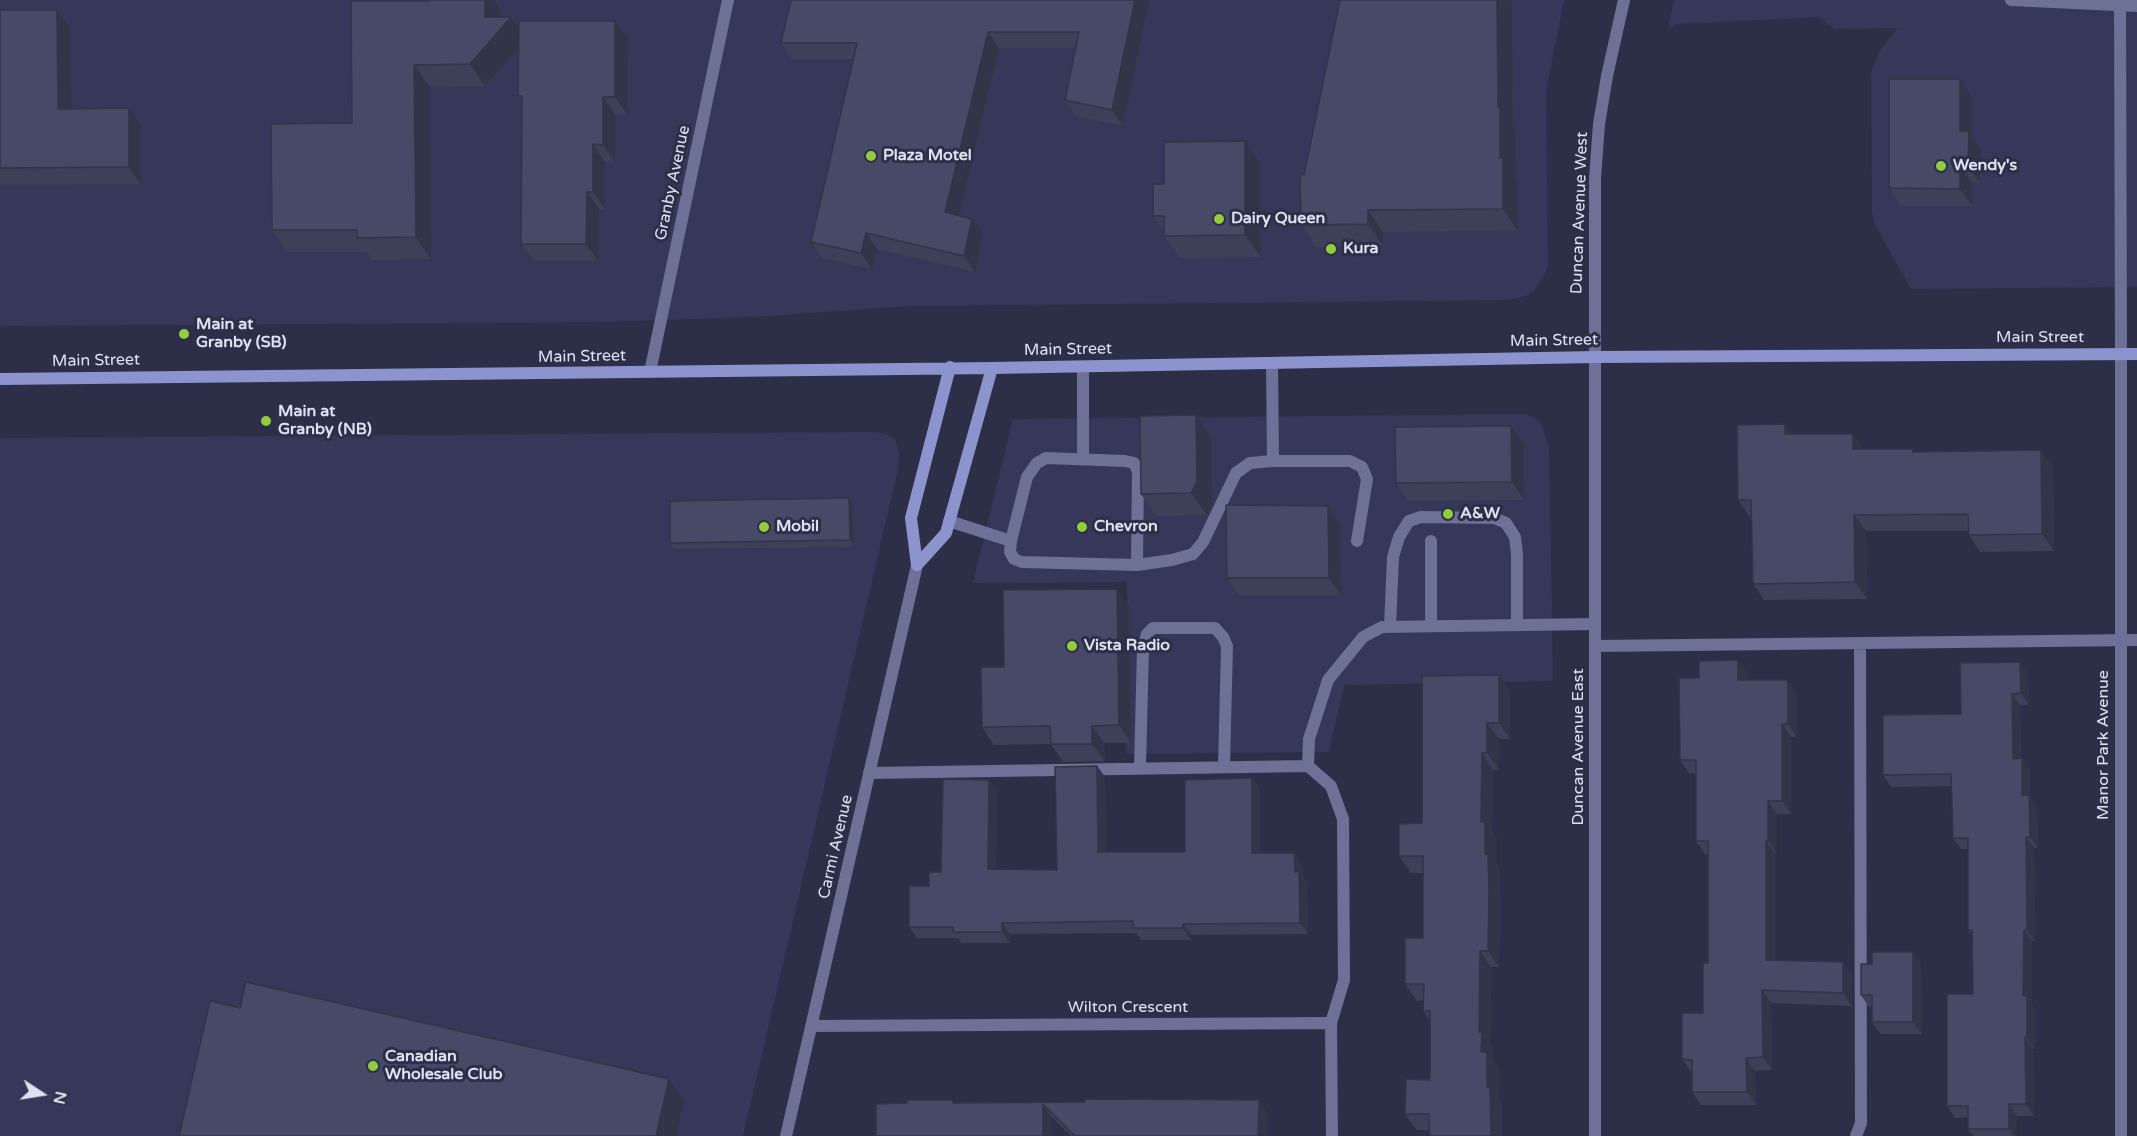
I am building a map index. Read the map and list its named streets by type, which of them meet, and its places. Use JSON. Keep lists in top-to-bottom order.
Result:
{
  "streets": {
    "main road": ["Main Street"],
    "street": [
      "Granby Avenue",
      "Duncan Avenue West",
      "Manor Park Avenue",
      "Duncan Avenue East",
      "Carmi Avenue",
      "Wilton Crescent"
    ]
  },
  "crossings": [
    ["Granby Avenue", "Main Street"],
    ["Duncan Avenue West", "Main Street"],
    ["Duncan Avenue West", "Duncan Avenue East"],
    ["Main Street", "Manor Park Avenue"],
    ["Main Street", "Duncan Avenue East"],
    ["Carmi Avenue", "Wilton Crescent"]
  ],
  "places": [
    "Plaza Motel",
    "Wendy's",
    "Dairy Queen",
    "Kura",
    "Main at Granby (SB)",
    "Main at Granby (NB)",
    "A&W",
    "Mobil",
    "Chevron",
    "Vista Radio",
    "Canadian Wholesale Club"
  ],
  "north": "right"
}
